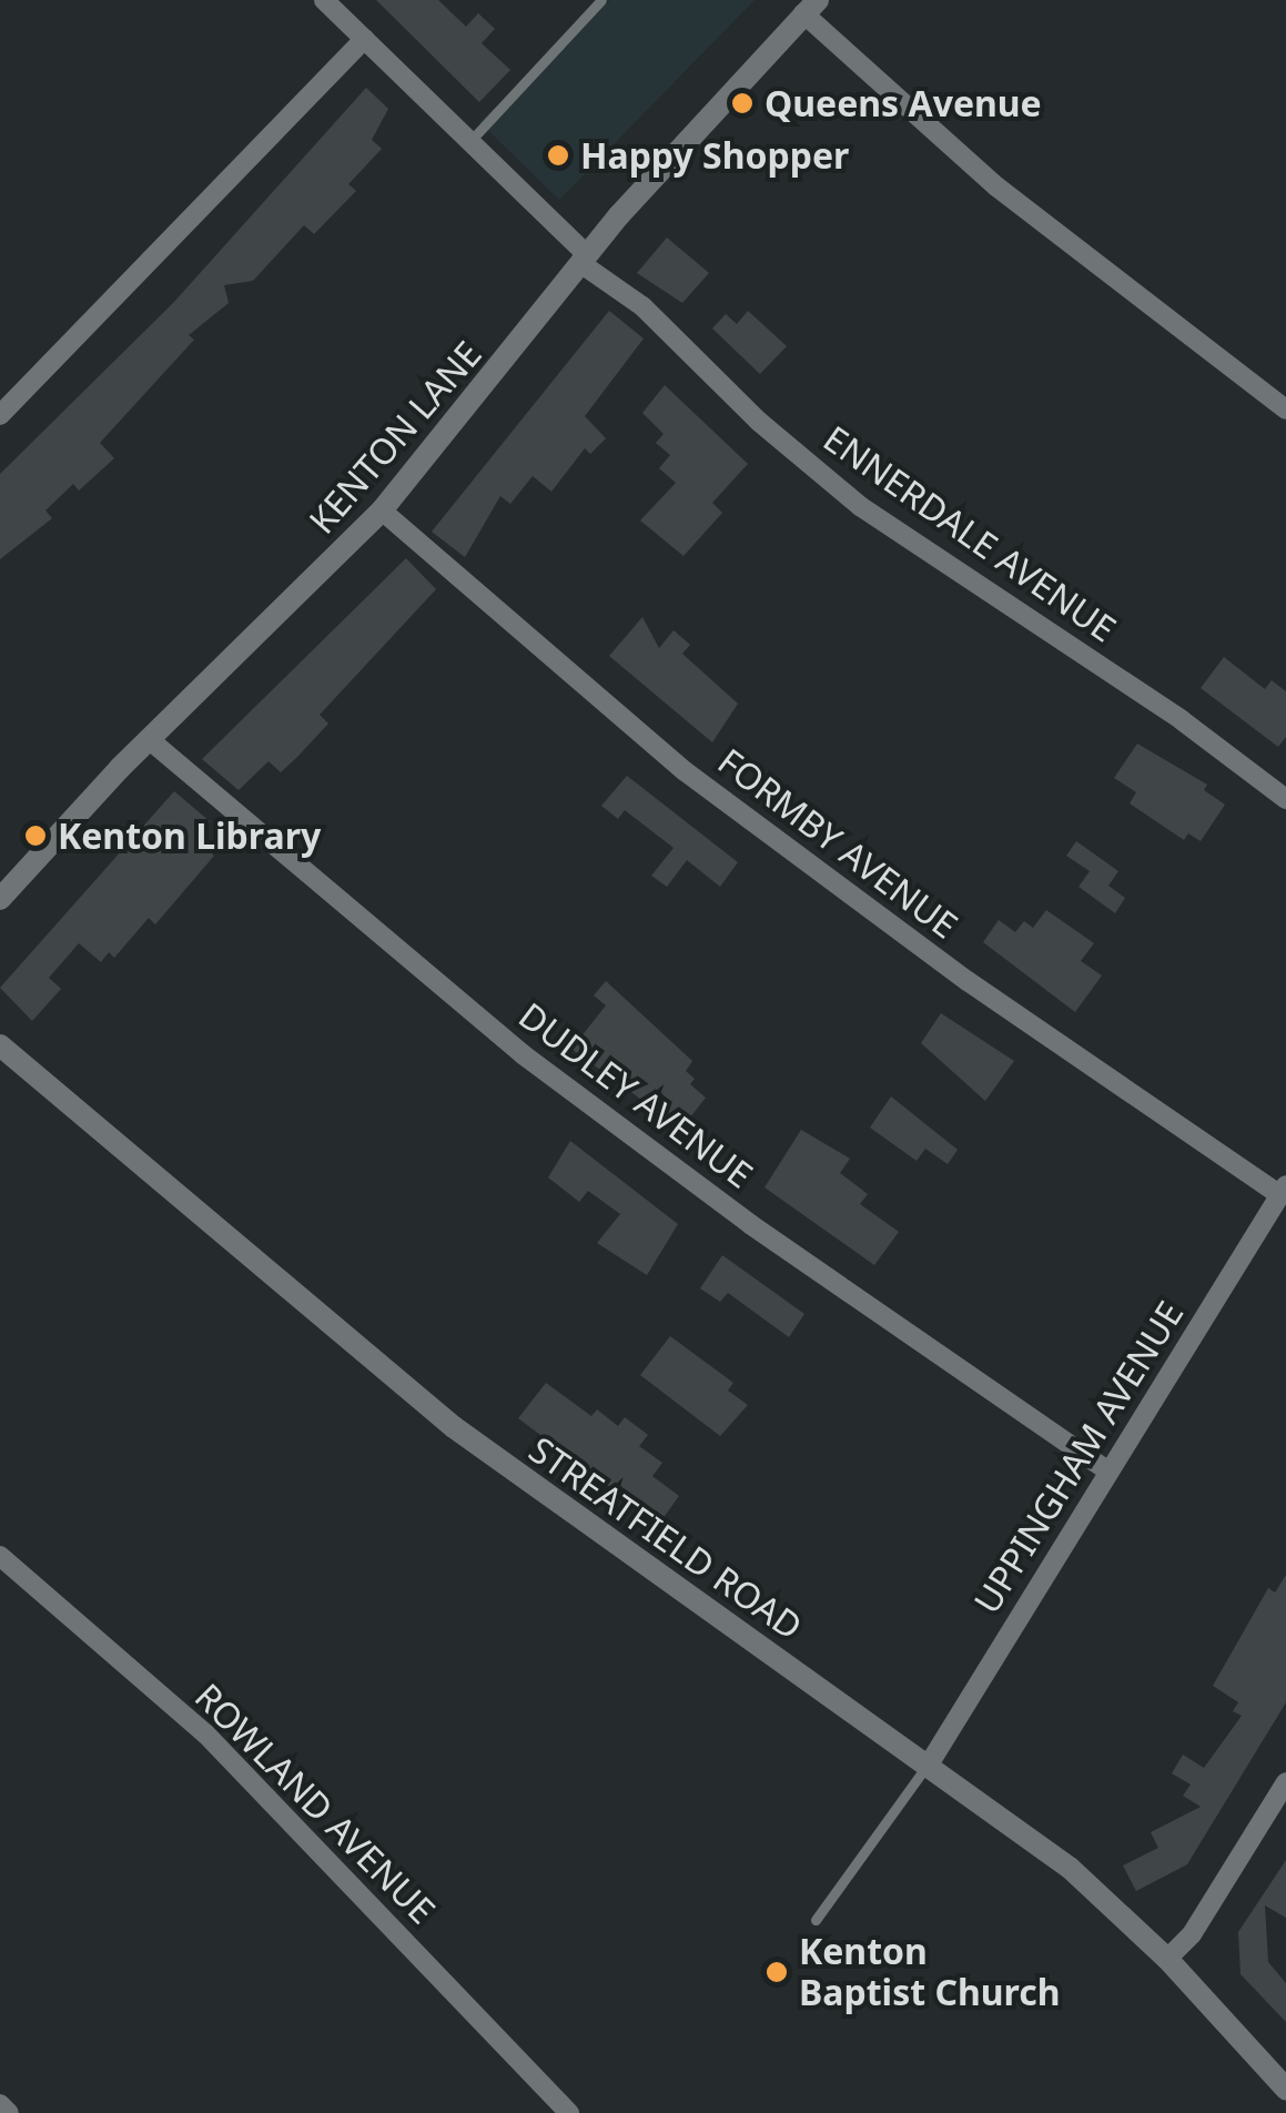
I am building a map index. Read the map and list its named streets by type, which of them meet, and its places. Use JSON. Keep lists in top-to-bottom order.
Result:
{
  "streets": {
    "street": [
      "KENTON LANE",
      "ENNERDALE AVENUE",
      "FORMBY AVENUE",
      "DUDLEY AVENUE",
      "UPPINGHAM AVENUE",
      "STREATFIELD ROAD",
      "ROWLAND AVENUE"
    ]
  },
  "crossings": [
    ["KENTON LANE", "ENNERDALE AVENUE"],
    ["KENTON LANE", "FORMBY AVENUE"],
    ["KENTON LANE", "DUDLEY AVENUE"],
    ["FORMBY AVENUE", "UPPINGHAM AVENUE"],
    ["DUDLEY AVENUE", "UPPINGHAM AVENUE"],
    ["UPPINGHAM AVENUE", "STREATFIELD ROAD"]
  ],
  "places": [
    "Queens Avenue",
    "Happy Shopper",
    "Kenton Library",
    "Kenton Baptist Church"
  ]
}
